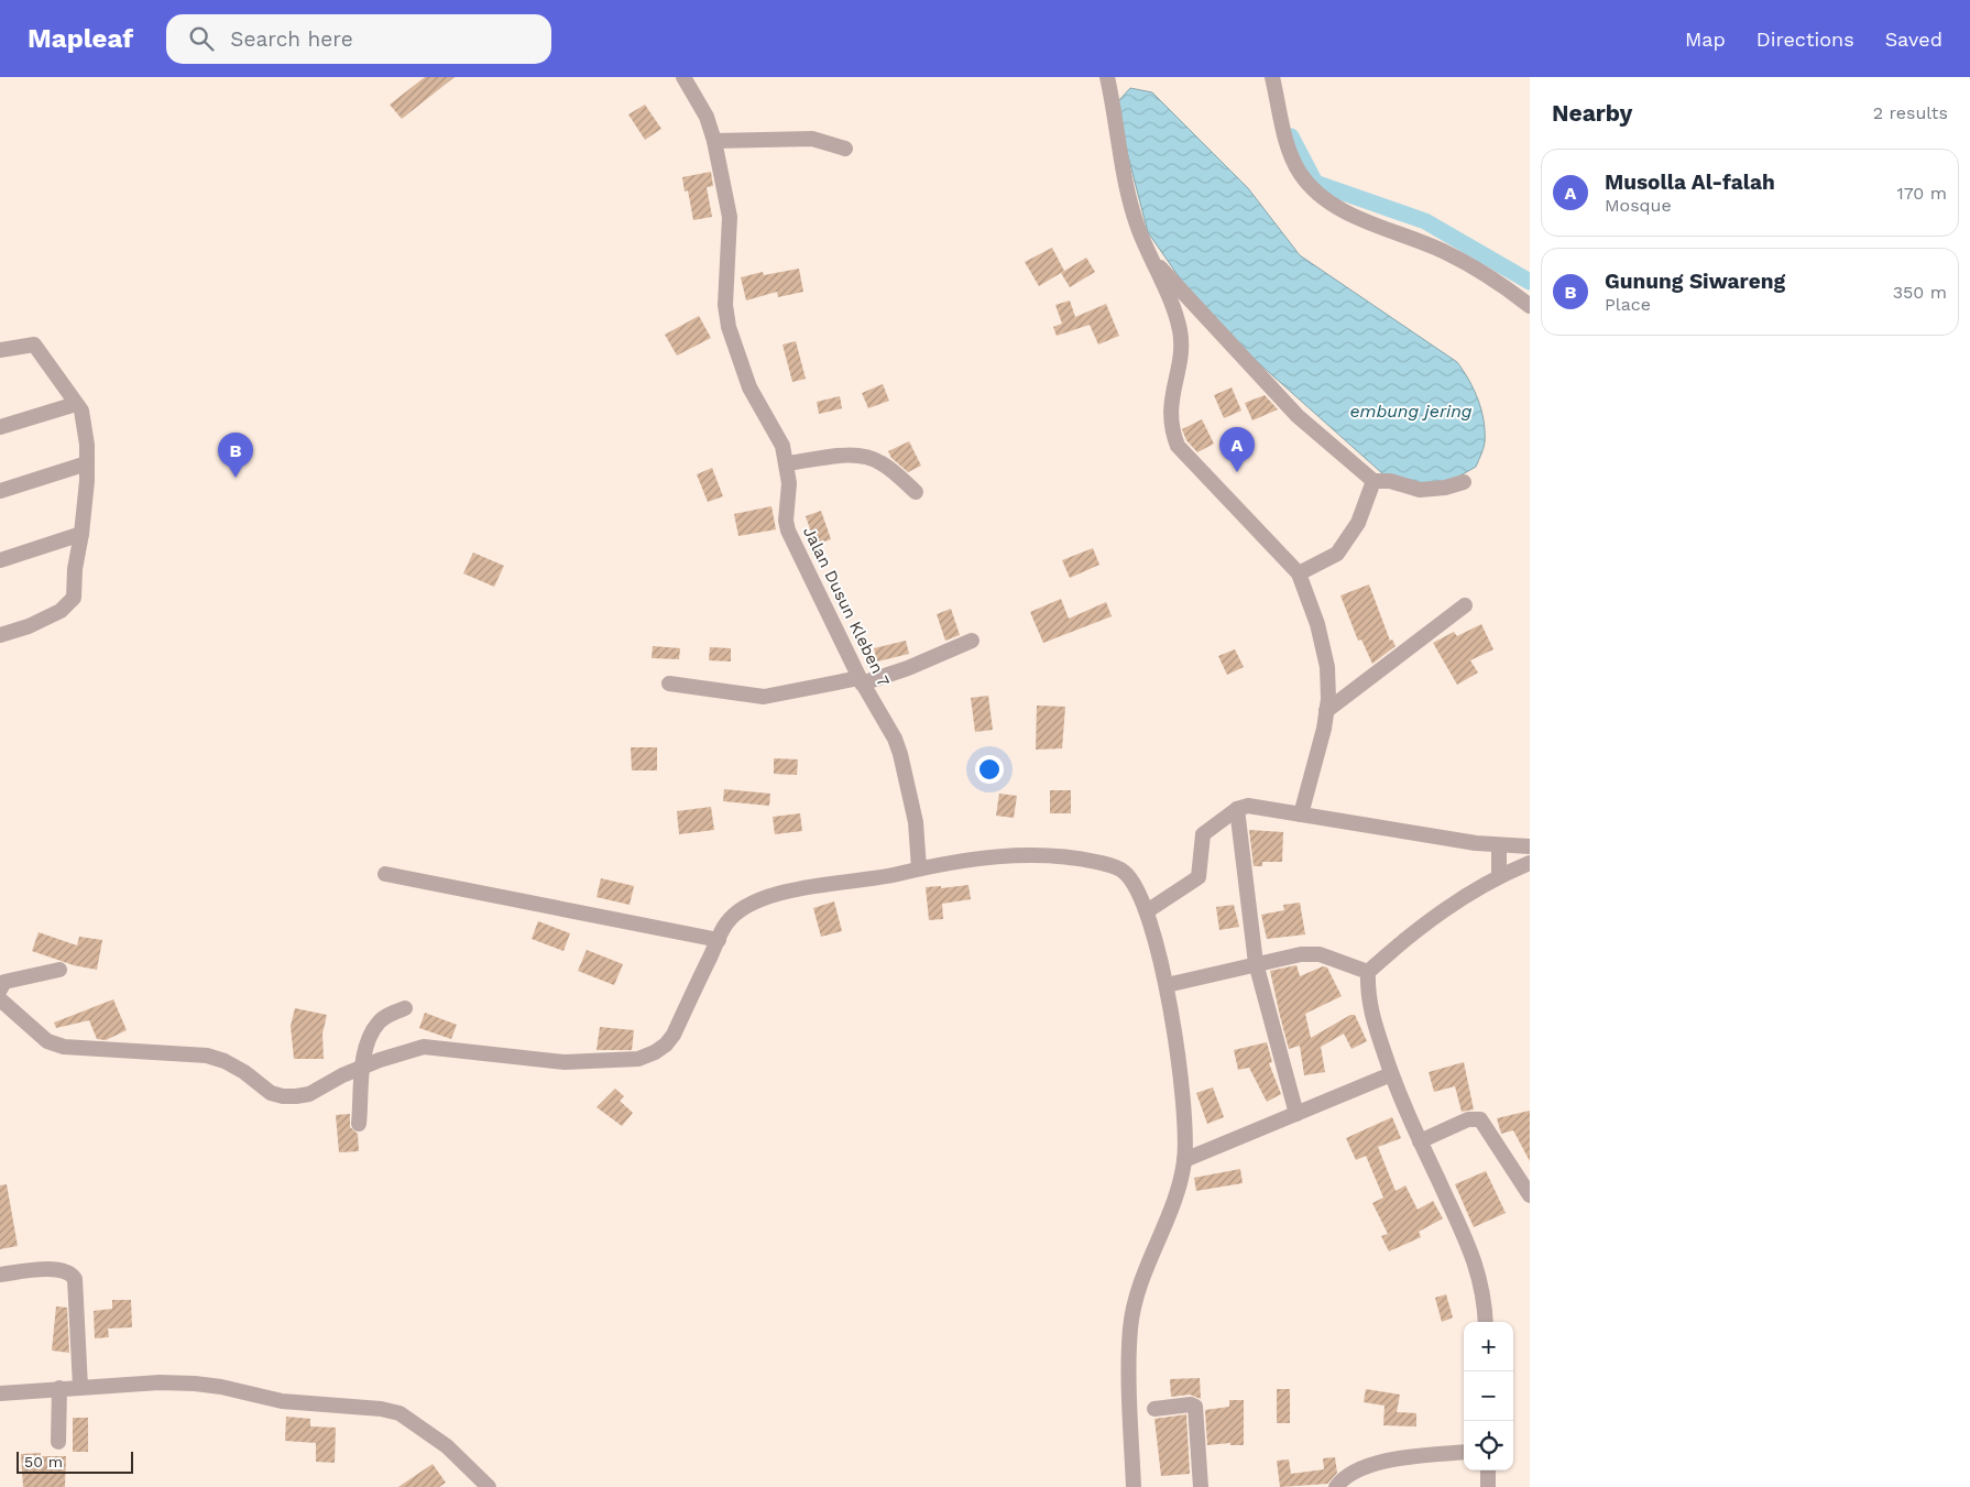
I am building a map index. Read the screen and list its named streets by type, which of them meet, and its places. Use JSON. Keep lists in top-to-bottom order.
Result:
{
  "streets": {
    "street": ["Jalan Dusun Kleben 7"]
  },
  "water": ["embung jering"],
  "scale_bar": "50 m",
  "page": {
    "header": "Mapleaf",
    "search": "Search here",
    "nav": ["Map", "Directions", "Saved"],
    "heading": ["Nearby", "2 results"],
    "list": [
      {
        "mark": "A",
        "name": "Musolla Al-falah",
        "note": "Mosque",
        "value": "170 m"
      },
      {
        "mark": "B",
        "name": "Gunung Siwareng",
        "note": "Place",
        "value": "350 m"
      }
    ],
    "pins": ["A", "B"],
    "map_buttons": ["+", "−"],
    "scale": "50 m"
  }
}
